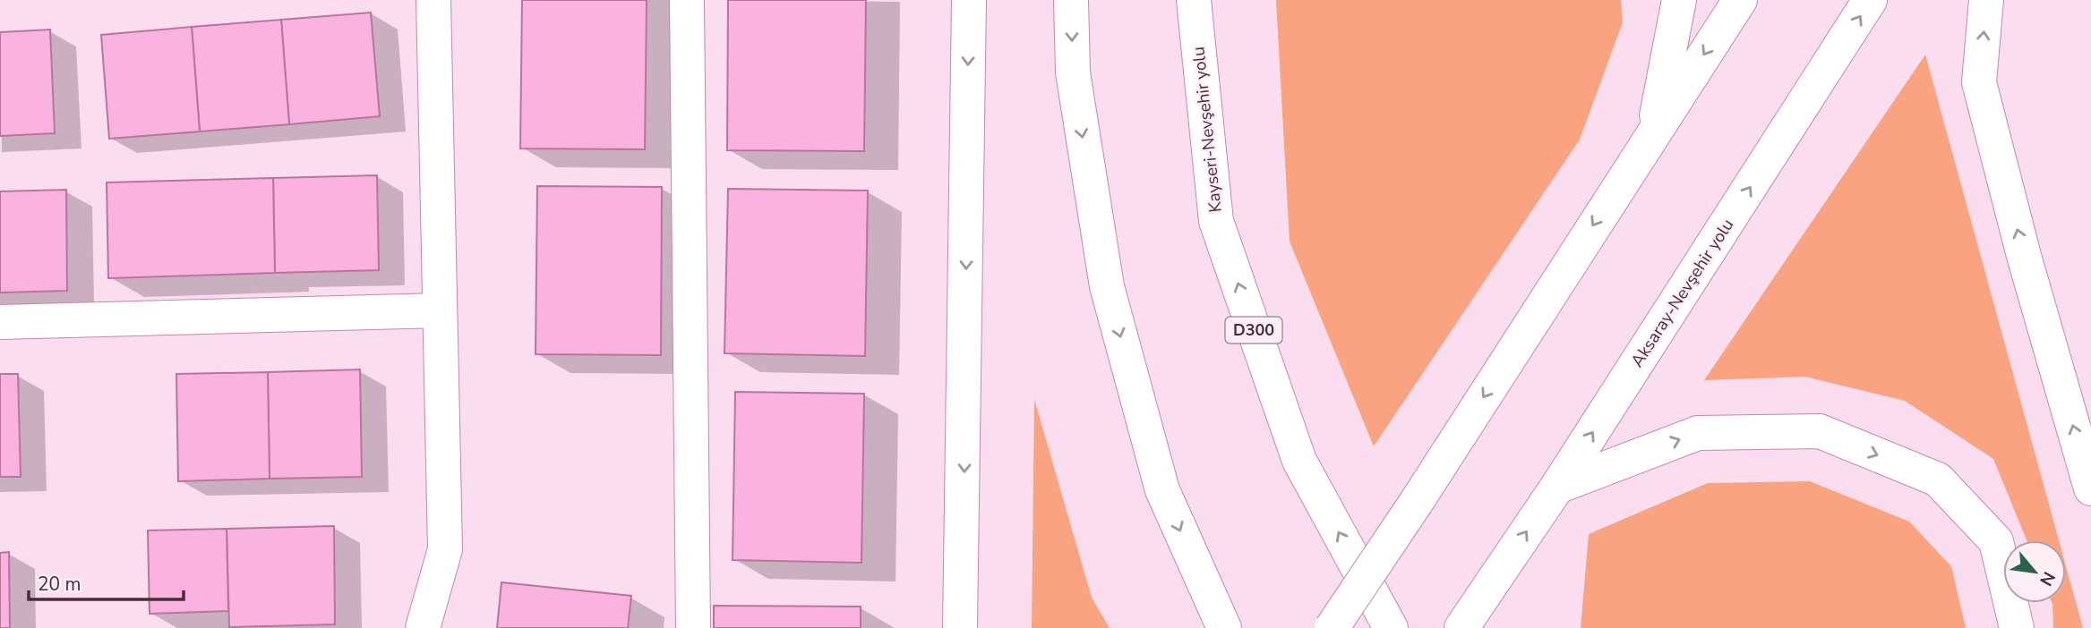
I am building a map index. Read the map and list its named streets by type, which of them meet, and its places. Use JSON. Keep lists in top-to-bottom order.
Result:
{
  "streets": {
    "main road": ["Kayseri-Nevşehir yolu", "Aksaray-Nevşehir yolu", "D300"]
  },
  "scale_bar": "20 m",
  "north": "bottom right"
}
